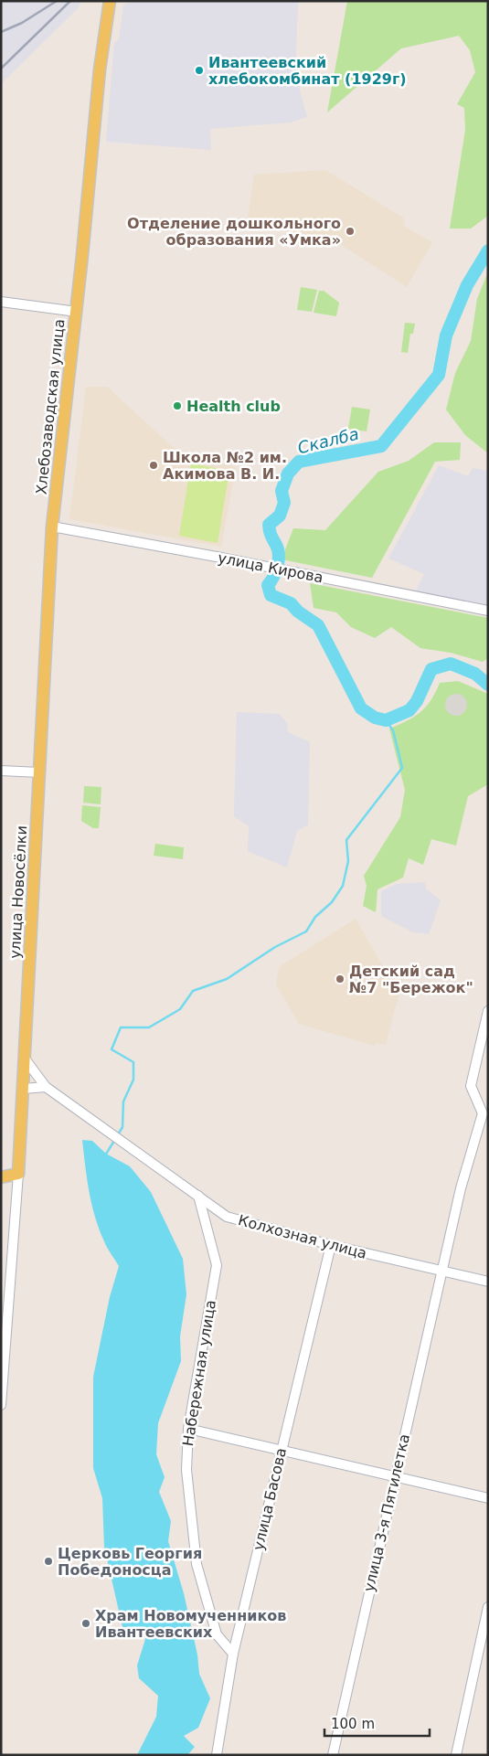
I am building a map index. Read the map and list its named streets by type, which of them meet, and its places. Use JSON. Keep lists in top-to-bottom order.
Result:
{
  "streets": {
    "main road": ["Хлебозаводская улица", "улица Новосёлки"],
    "street": [
      "улица Кирова",
      "Колхозная улица",
      "Набережная улица",
      "улица Басова",
      "улица 3-я Пятилетка"
    ]
  },
  "crossings": [
    ["Хлебозаводская улица", "улица Кирова"],
    ["Хлебозаводская улица", "улица Новосёлки"],
    ["улица Новосёлки", "Колхозная улица"],
    ["Колхозная улица", "Набережная улица"],
    ["Колхозная улица", "улица Басова"],
    ["Колхозная улица", "улица 3-я Пятилетка"],
    ["Набережная улица", "улица Басова"]
  ],
  "water": ["Скалба"],
  "places": [
    "Ивантеевский хлебокомбинат (1929г)",
    "Отделение дошкольного образования «Умка»",
    "Health club",
    "Школа №2 им. Акимова В. И.",
    "Детский сад №7 \"Бережок\"",
    "Церковь Георгия Победоносца",
    "Храм Новомученников Ивантеевских"
  ],
  "scale_bar": "100 m"
}
